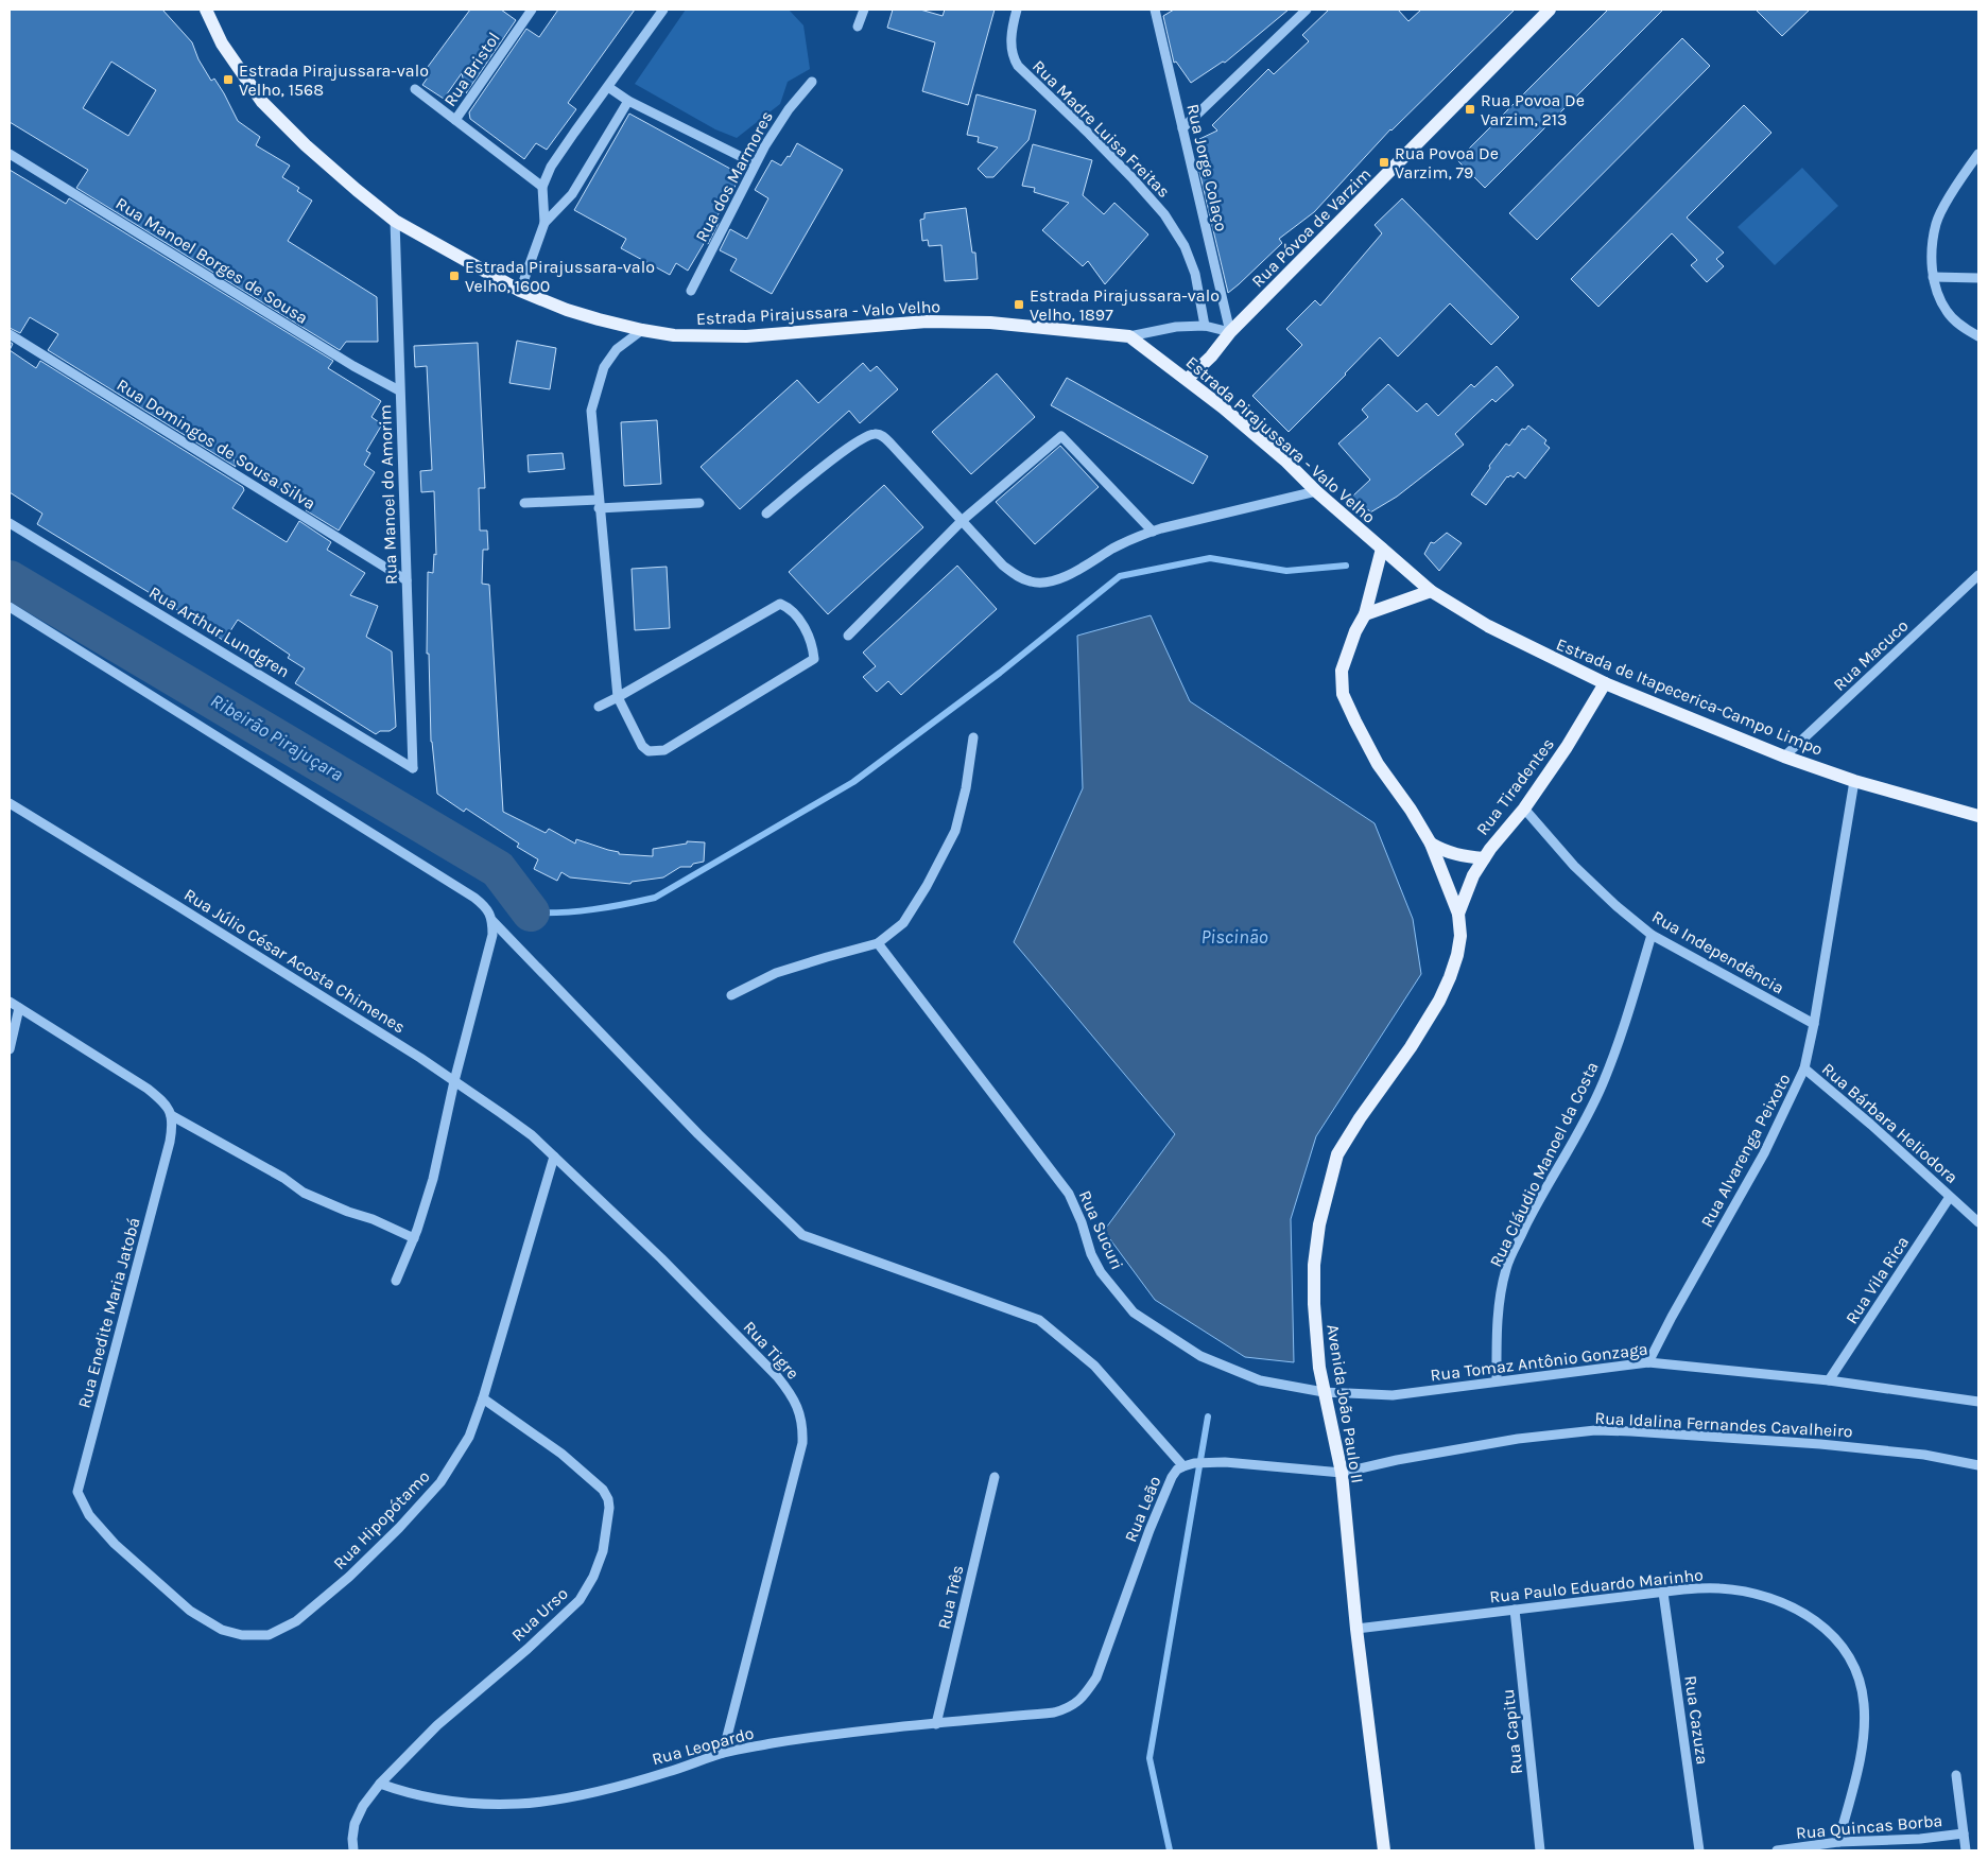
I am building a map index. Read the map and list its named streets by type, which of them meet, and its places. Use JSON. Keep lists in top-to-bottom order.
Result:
{
  "streets": {
    "main road": [
      "Rua Póvoa de Varzim",
      "Estrada Pirajussara - Valo Velho",
      "Estrada de Itapecerica-Campo Limpo",
      "Rua Tiradentes",
      "Avenida João Paulo II"
    ],
    "street": [
      "Rua Bristol",
      "Rua Madre Luisa Freitas",
      "Rua Jorge Colaço",
      "Rua dos Marmores",
      "Rua Manoel Borges de Sousa",
      "Rua Domingos de Sousa Silva",
      "Rua Manoel do Amorim",
      "Rua Arthur Lundgren",
      "Rua Macuco",
      "Rua Independência",
      "Rua Júlio César Acosta Chimenes",
      "Rua Bárbara Heliodora",
      "Rua Alvarenga Peixoto",
      "Rua Cláudio Manoel da Costa",
      "Rua Sucuri",
      "Rua Vila Rica",
      "Rua Enedite Maria Jatobá",
      "Rua Tigre",
      "Rua Tomaz Antônio Gonzaga",
      "Rua Idalina Fernandes Cavalheiro",
      "Rua Leão",
      "Rua Hipopótamo",
      "Rua Paulo Eduardo Marinho",
      "Rua Três",
      "Rua Urso",
      "Rua Cazuza",
      "Rua Capitu",
      "Rua Leopardo",
      "Rua Quincas Borba"
    ]
  },
  "crossings": [
    ["Rua Jorge Colaço", "Rua Póvoa de Varzim"],
    ["Rua Póvoa de Varzim", "Estrada Pirajussara - Valo Velho"],
    ["Rua Manoel Borges de Sousa", "Rua Manoel do Amorim"],
    ["Estrada Pirajussara - Valo Velho", "Rua Manoel do Amorim"],
    ["Estrada Pirajussara - Valo Velho", "Estrada de Itapecerica-Campo Limpo"],
    ["Estrada Pirajussara - Valo Velho", "Avenida João Paulo II"],
    ["Rua Domingos de Sousa Silva", "Rua Manoel do Amorim"],
    ["Rua Manoel do Amorim", "Rua Arthur Lundgren"],
    ["Rua Macuco", "Estrada de Itapecerica-Campo Limpo"],
    ["Estrada de Itapecerica-Campo Limpo", "Rua Tiradentes"],
    ["Estrada de Itapecerica-Campo Limpo", "Rua Alvarenga Peixoto"],
    ["Estrada de Itapecerica-Campo Limpo", "Avenida João Paulo II"],
    ["Rua Tiradentes", "Rua Independência"],
    ["Rua Tiradentes", "Avenida João Paulo II"],
    ["Rua Independência", "Rua Alvarenga Peixoto"],
    ["Rua Independência", "Rua Cláudio Manoel da Costa"],
    ["Rua Júlio César Acosta Chimenes", "Rua Tigre"],
    ["Rua Júlio César Acosta Chimenes", "Rua Hipopótamo"],
    ["Rua Bárbara Heliodora", "Rua Alvarenga Peixoto"],
    ["Rua Bárbara Heliodora", "Rua Vila Rica"],
    ["Rua Alvarenga Peixoto", "Rua Tomaz Antônio Gonzaga"],
    ["Rua Cláudio Manoel da Costa", "Rua Tomaz Antônio Gonzaga"],
    ["Rua Sucuri", "Rua Tomaz Antônio Gonzaga"],
    ["Rua Sucuri", "Avenida João Paulo II"],
    ["Rua Vila Rica", "Rua Tomaz Antônio Gonzaga"],
    ["Rua Enedite Maria Jatobá", "Rua Hipopótamo"],
    ["Rua Tigre", "Rua Hipopótamo"],
    ["Rua Tigre", "Rua Leopardo"],
    ["Rua Tomaz Antônio Gonzaga", "Avenida João Paulo II"],
    ["Avenida João Paulo II", "Rua Idalina Fernandes Cavalheiro"],
    ["Avenida João Paulo II", "Rua Leão"],
    ["Avenida João Paulo II", "Rua Paulo Eduardo Marinho"],
    ["Rua Idalina Fernandes Cavalheiro", "Rua Leão"],
    ["Rua Leão", "Rua Leopardo"],
    ["Rua Hipopótamo", "Rua Urso"],
    ["Rua Paulo Eduardo Marinho", "Rua Cazuza"],
    ["Rua Paulo Eduardo Marinho", "Rua Capitu"],
    ["Rua Paulo Eduardo Marinho", "Rua Quincas Borba"],
    ["Rua Três", "Rua Leopardo"],
    ["Rua Urso", "Rua Leopardo"]
  ],
  "water": ["Ribeirão Pirajuçara", "Piscinão"],
  "places": {
    "transit": [
      "Estrada Pirajussara-valo Velho, 1568",
      "Rua Povoa De Varzim, 213",
      "Rua Povoa De Varzim, 79",
      "Estrada Pirajussara-valo Velho, 1600",
      "Estrada Pirajussara-valo Velho, 1897"
    ]
  }
}
